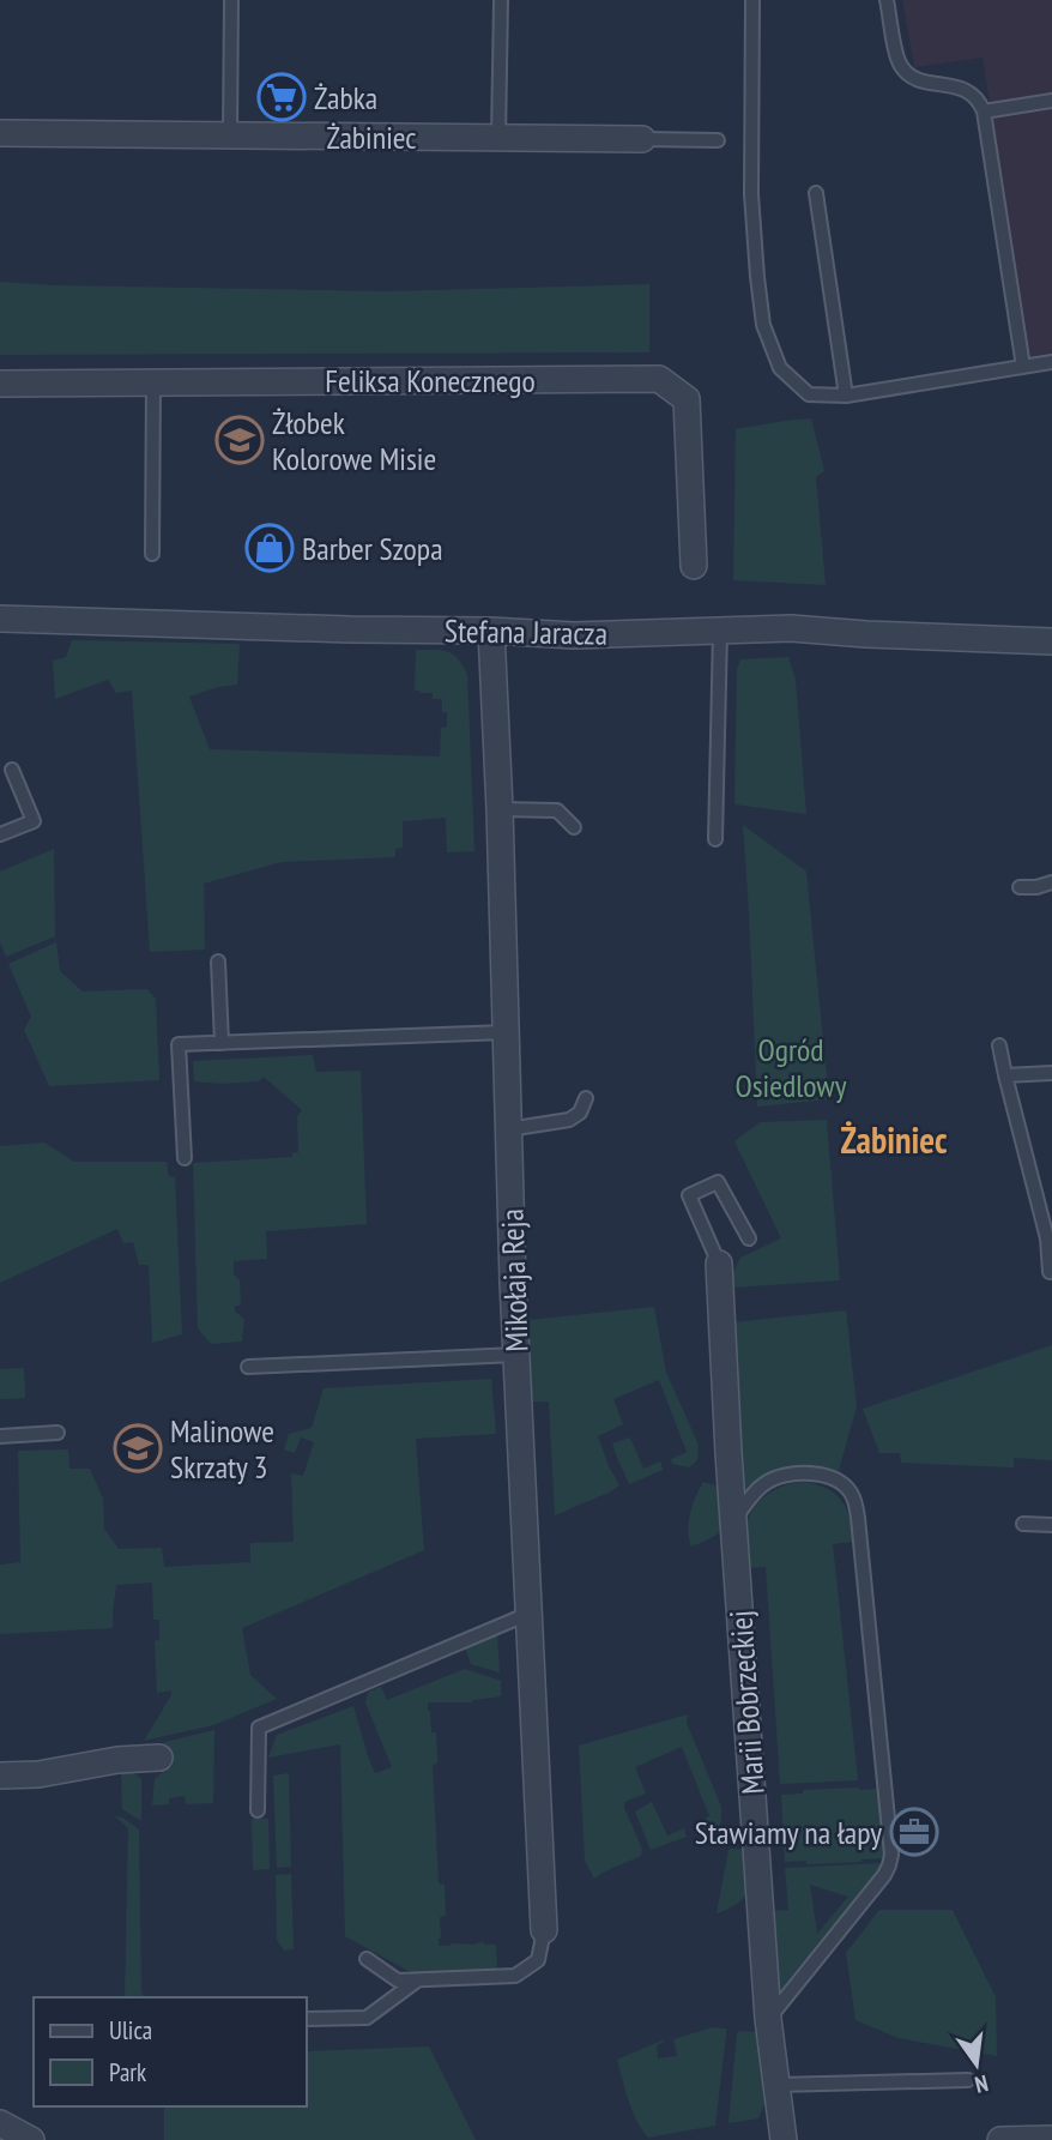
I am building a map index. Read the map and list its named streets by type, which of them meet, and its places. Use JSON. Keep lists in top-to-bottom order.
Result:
{
  "streets": {
    "street": [
      "Żabiniec",
      "Feliksa Konecznego",
      "Stefana Jaracza",
      "Mikołaja Reja",
      "Marii Bobrzeckiej"
    ]
  },
  "crossings": [
    ["Stefana Jaracza", "Mikołaja Reja"]
  ],
  "districts": ["Żabiniec"],
  "parks": ["Ogród Osiedlowy"],
  "places": {
    "supermarket": ["Żabka"],
    "school or university": ["Żłobek Kolorowe Misie", "Malinowe Skrzaty 3"],
    "shop": ["Barber Szopa"],
    "office": ["Stawiamy na łapy"]
  },
  "legend": ["Ulica", "Park"],
  "north": "bottom"
}
